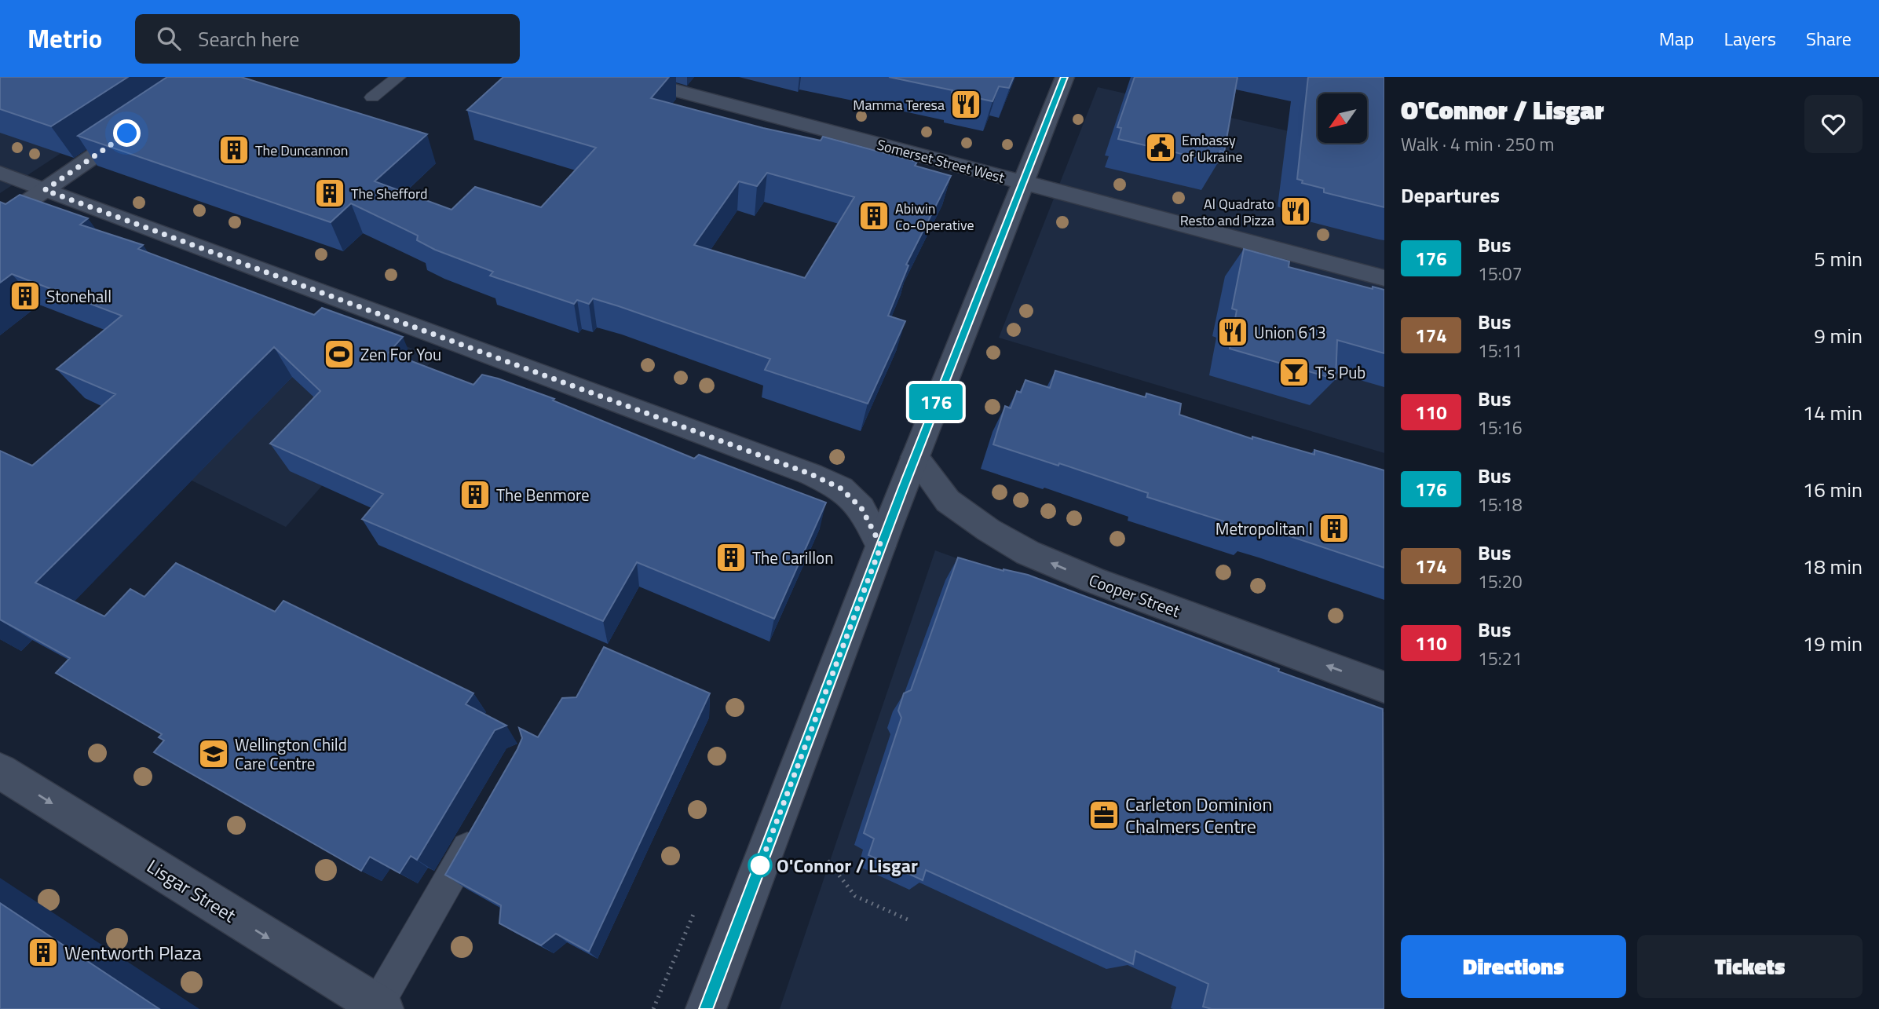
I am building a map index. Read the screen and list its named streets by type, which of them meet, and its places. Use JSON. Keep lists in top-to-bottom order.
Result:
{
  "streets": {
    "main road": ["Somerset Street West", "Cooper Street", "Lisgar Street"]
  },
  "one_way": ["Cooper Street", "Lisgar Street"],
  "places": {
    "restaurant": ["Mamma Teresa", "Al Quadrato Resto and Pizza", "Union 613"],
    "public building": ["Embassy of Ukraine"],
    "building": [
      "The Duncannon",
      "The Shefford",
      "Abiwin Co-Operative",
      "Stonehall",
      "The Benmore",
      "Metropolitan I",
      "The Carillon",
      "Wentworth Plaza"
    ],
    "sports": ["Zen For You"],
    "bar": ["T's Pub"],
    "school or university": ["Wellington Child Care Centre"],
    "office": ["Carleton Dominion Chalmers Centre"],
    "other": ["O'Connor / Lisgar"]
  },
  "lines": ["bus line 176"],
  "north": "bottom left",
  "page": {
    "header": "Metrio",
    "search": "Search here",
    "nav": ["Map", "Layers", "Share"],
    "on_map": "176",
    "heading": [
      ["O'Connor / Lisgar", "Walk · 4 min · 250 m"],
      "Departures"
    ],
    "list": [
      {
        "mark": "176",
        "name": "Bus",
        "note": "15:07",
        "value": "5 min"
      },
      {
        "mark": "174",
        "name": "Bus",
        "note": "15:11",
        "value": "9 min"
      },
      {
        "mark": "110",
        "name": "Bus",
        "note": "15:16",
        "value": "14 min"
      },
      {
        "mark": "176",
        "name": "Bus",
        "note": "15:18",
        "value": "16 min"
      },
      {
        "mark": "174",
        "name": "Bus",
        "note": "15:20",
        "value": "18 min"
      },
      {
        "mark": "110",
        "name": "Bus",
        "note": "15:21",
        "value": "19 min"
      }
    ],
    "buttons": ["Directions", "Tickets"]
  }
}
